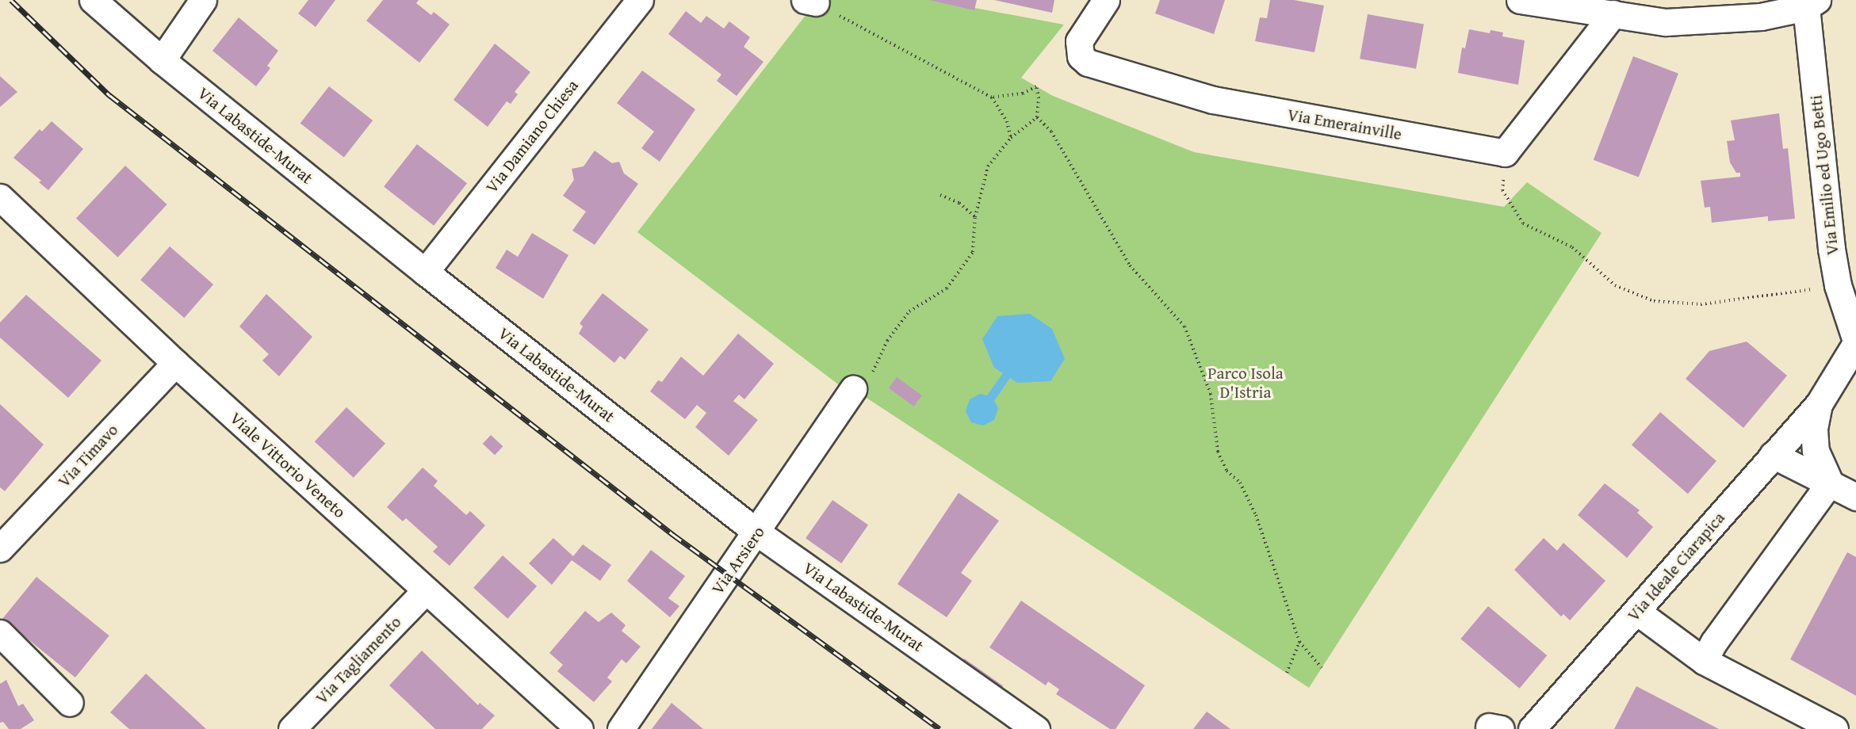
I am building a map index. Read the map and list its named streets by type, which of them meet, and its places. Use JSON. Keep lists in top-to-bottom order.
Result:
{
  "streets": {
    "street": [
      "Via Emerainville",
      "Via Labastide-Murat",
      "Via Damiano Chiesa",
      "Via Emilio ed Ugo Betti",
      "Via Timavo",
      "Viale Vittorio Veneto",
      "Via Arsiero",
      "Via Ideale Ciarapica",
      "Via Tagliamento"
    ]
  },
  "crossings": [
    ["Via Labastide-Murat", "Via Damiano Chiesa"],
    ["Via Labastide-Murat", "Via Arsiero"],
    ["Via Emilio ed Ugo Betti", "Via Ideale Ciarapica"],
    ["Via Timavo", "Viale Vittorio Veneto"],
    ["Viale Vittorio Veneto", "Via Tagliamento"]
  ],
  "parks": ["Parco Isola D'Istria"]
}
